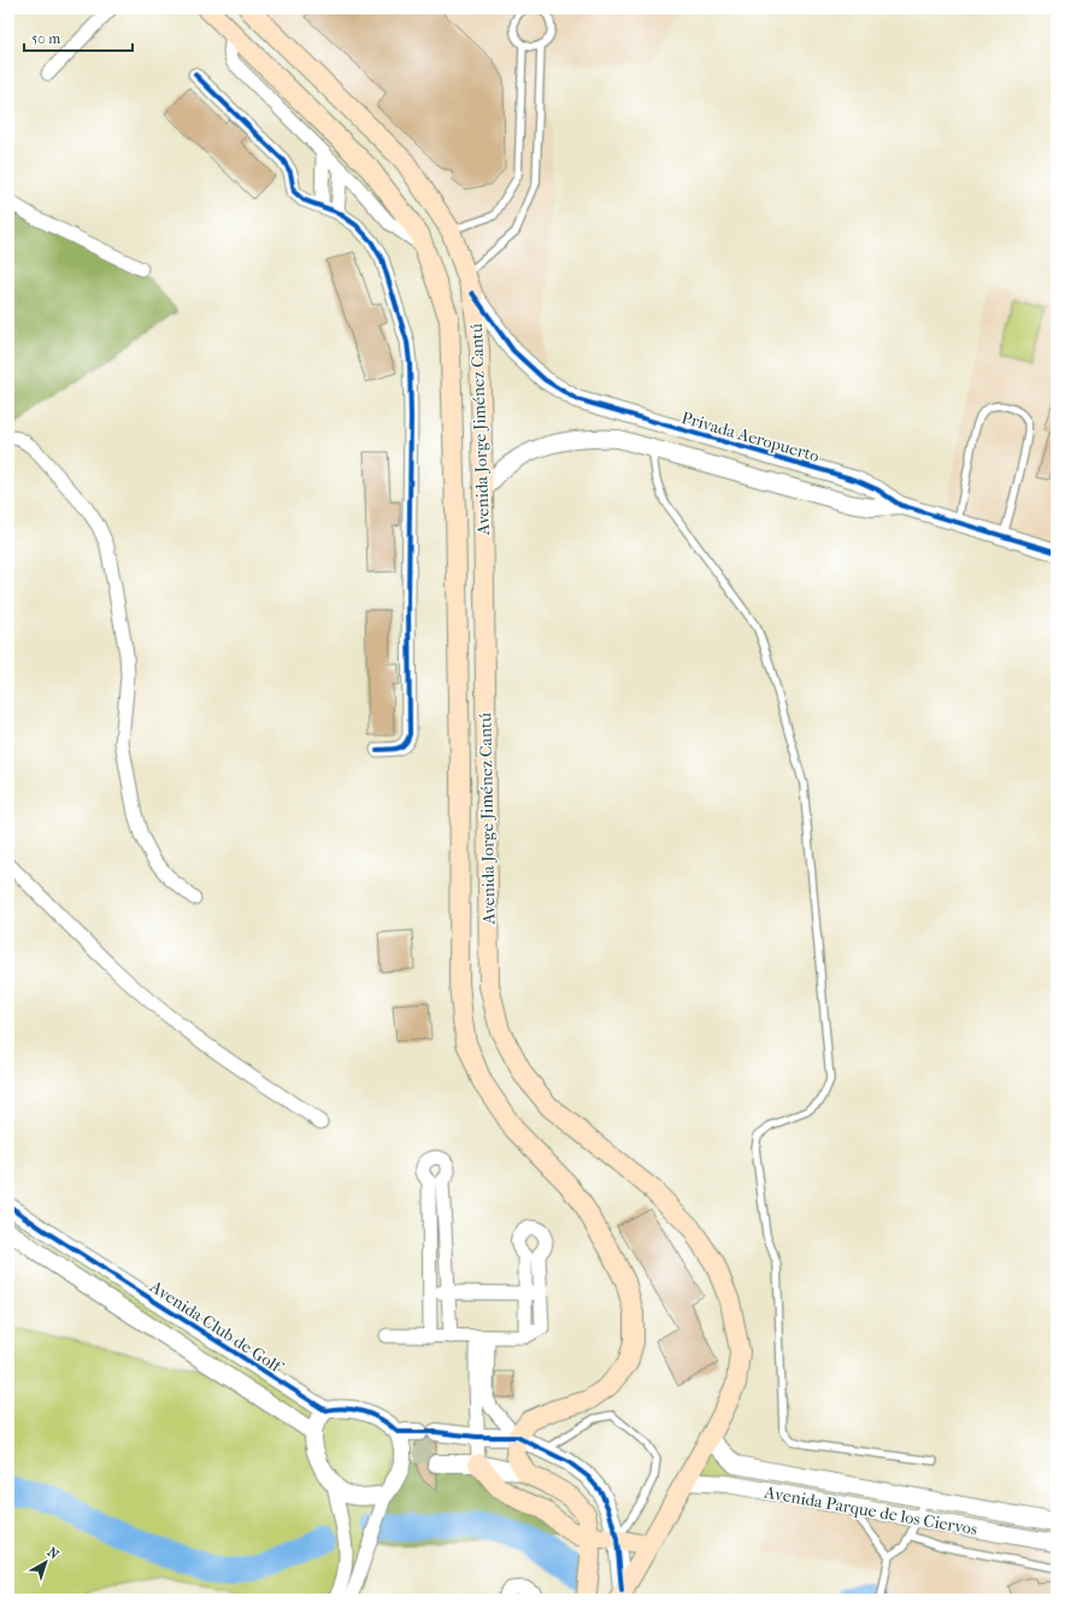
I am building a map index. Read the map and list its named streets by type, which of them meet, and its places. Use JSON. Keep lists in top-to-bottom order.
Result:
{
  "streets": {
    "main road": ["Avenida Jorge Jiménez Cantú"],
    "street": ["Privada Aeropuerto", "Avenida Club de Golf", "Avenida Parque de los Ciervos"]
  },
  "crossings": [
    ["Avenida Jorge Jiménez Cantú", "Privada Aeropuerto"],
    ["Avenida Jorge Jiménez Cantú", "Avenida Parque de los Ciervos"]
  ],
  "scale_bar": "50 m",
  "north": "top right"
}
